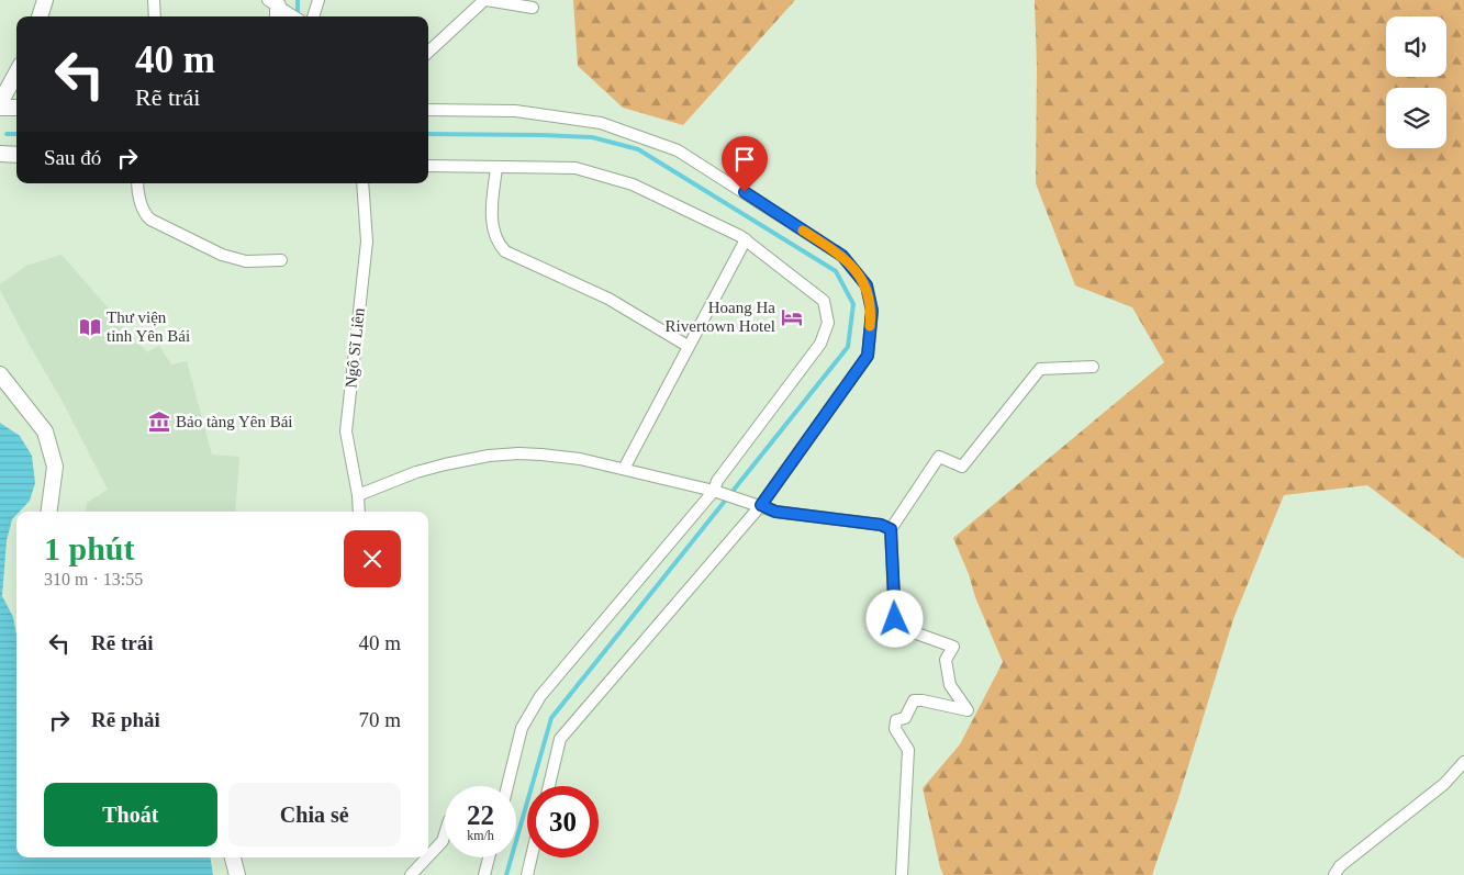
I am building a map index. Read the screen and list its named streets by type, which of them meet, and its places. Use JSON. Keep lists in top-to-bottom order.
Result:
{
  "streets": {
    "street": ["Ngô Sĩ Liên"]
  },
  "places": {
    "hotel": ["Hoang Ha Rivertown Hotel"],
    "library": ["Thư viện tỉnh Yên Bái"],
    "museum": ["Bảo tàng Yên Bái"]
  },
  "page": {
    "turn": ["40 m", "Rẽ trái"],
    "then": "Sau đó",
    "heading": ["1 phút", "310 m · 13:55"],
    "list": [
      {
        "name": "Rẽ trái",
        "value": "40 m"
      },
      {
        "name": "Rẽ phải",
        "value": "70 m"
      }
    ],
    "buttons": ["Thoát", "Chia sẻ"],
    "speed": "22 km/h",
    "limit": "30"
  }
}
